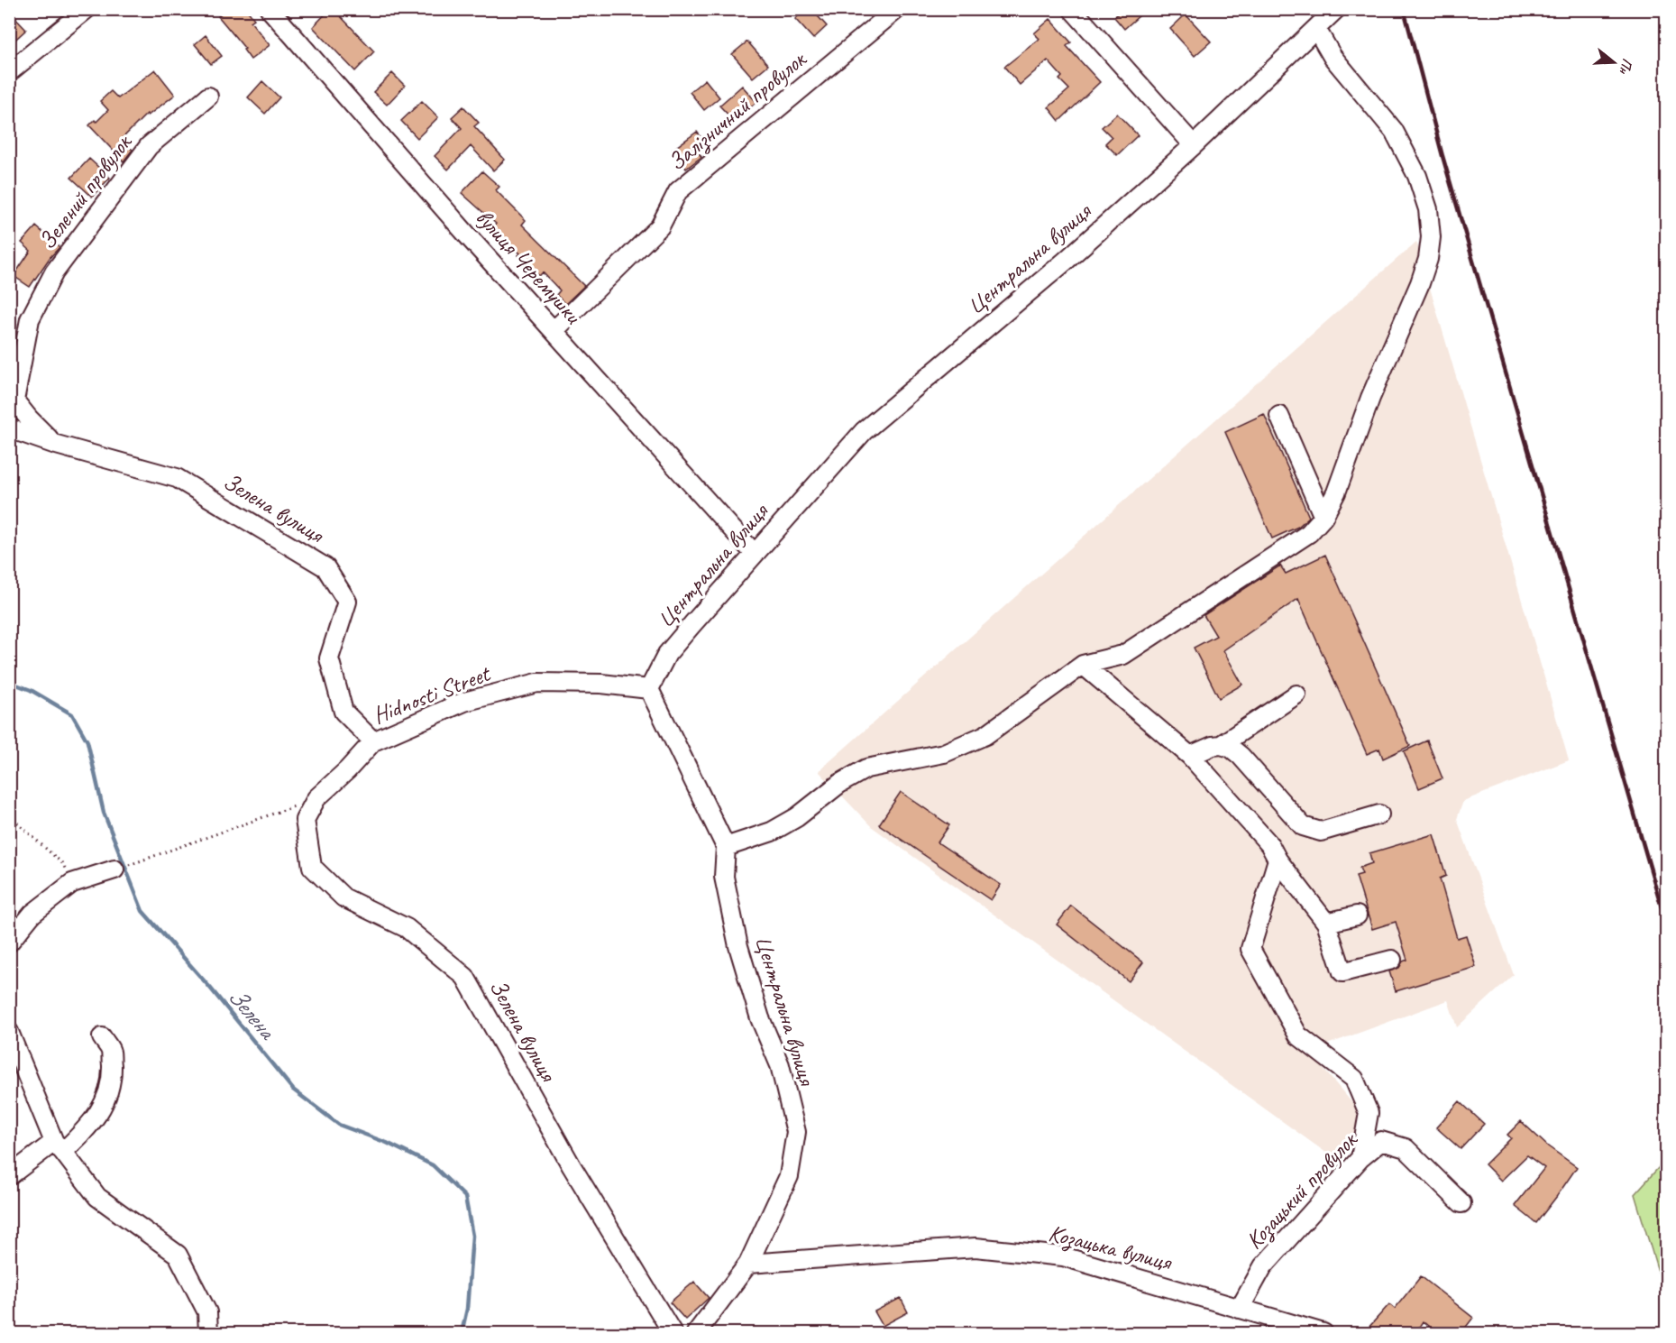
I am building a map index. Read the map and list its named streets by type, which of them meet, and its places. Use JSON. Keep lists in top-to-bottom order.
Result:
{
  "streets": {
    "street": [
      "Залізничний провулок",
      "Зелений провулок",
      "Центральна вулиця",
      "вулиця Черемушки",
      "Зелена вулиця",
      "Hidnosti Street",
      "Козацький провулок",
      "Козацька вулиця"
    ]
  },
  "crossings": [
    ["Залізничний провулок", "вулиця Черемушки"],
    ["Зелений провулок", "Зелена вулиця"],
    ["Центральна вулиця", "вулиця Черемушки"],
    ["Центральна вулиця", "Hidnosti Street"],
    ["Центральна вулиця", "Козацька вулиця"],
    ["Зелена вулиця", "Hidnosti Street"],
    ["Козацький провулок", "Козацька вулиця"]
  ],
  "water": ["Зелена"],
  "north": "right"
}
